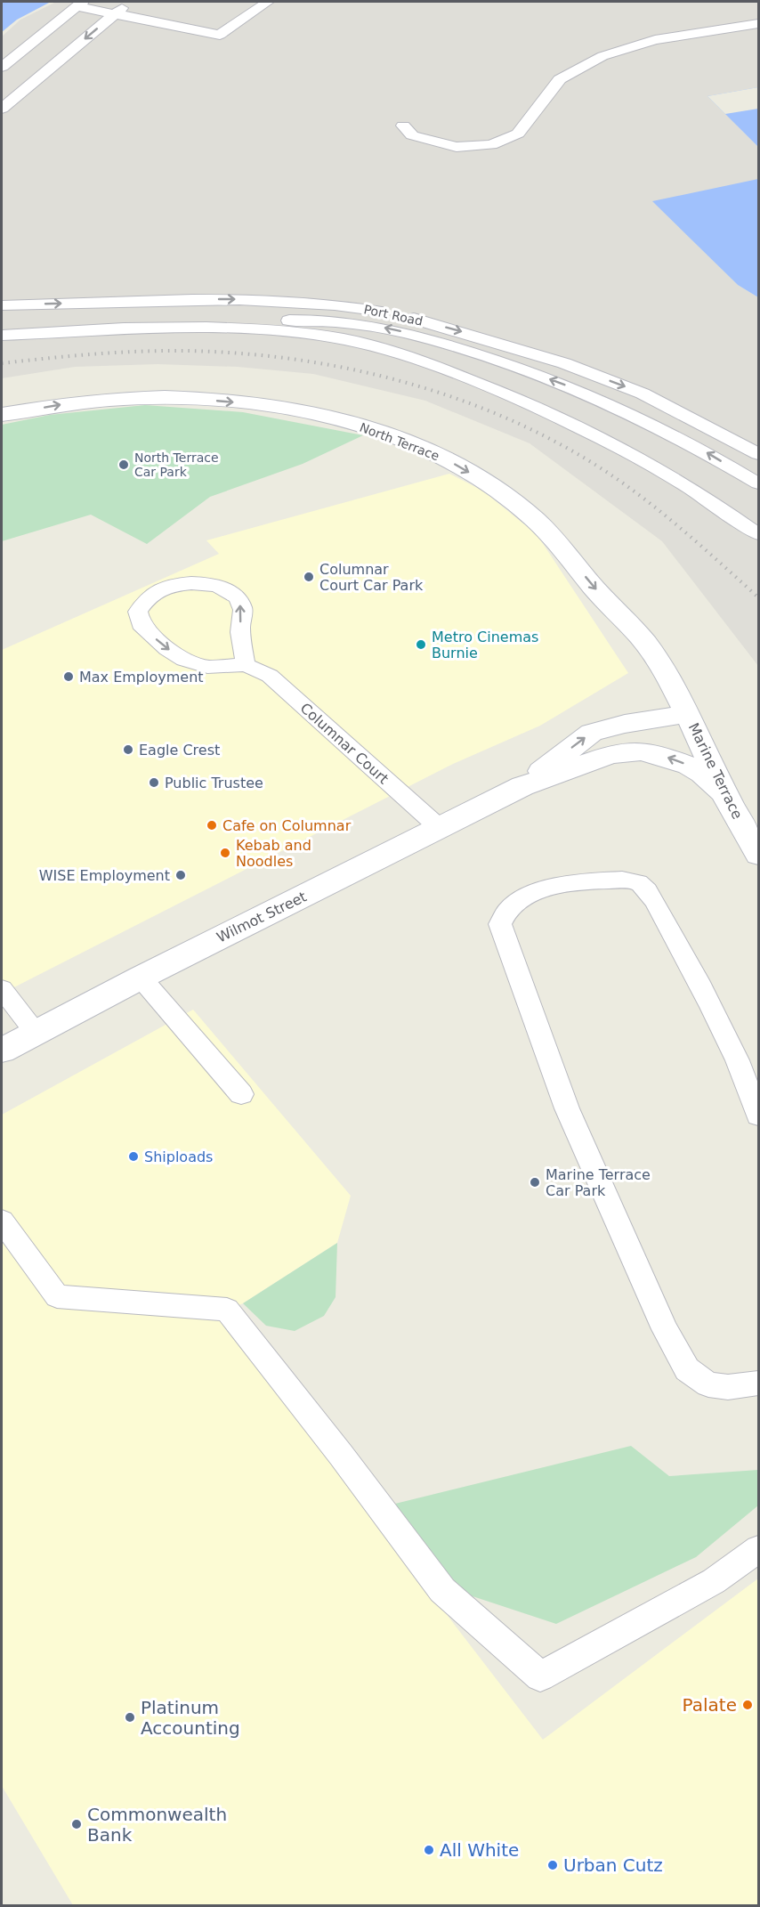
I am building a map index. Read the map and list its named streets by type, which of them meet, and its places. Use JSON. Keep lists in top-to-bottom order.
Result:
{
  "streets": {
    "street": ["North Terrace", "Marine Terrace", "Wilmot Street"],
    "lane": ["Port Road", "Columnar Court"]
  },
  "crossings": [
    ["North Terrace", "Marine Terrace"],
    ["North Terrace", "Wilmot Street"],
    ["Columnar Court", "Wilmot Street"],
    ["Marine Terrace", "Wilmot Street"]
  ],
  "one_way": ["North Terrace"],
  "places": [
    "North Terrace Car Park",
    "Columnar Court Car Park",
    "Metro Cinemas Burnie",
    "Max Employment",
    "Eagle Crest",
    "Public Trustee",
    "Cafe on Columnar",
    "Kebab and Noodles",
    "WISE Employment",
    "Shiploads",
    "Marine Terrace Car Park",
    "Palate",
    "Platinum Accounting",
    "Commonwealth Bank",
    "All White",
    "Urban Cutz"
  ]
}
